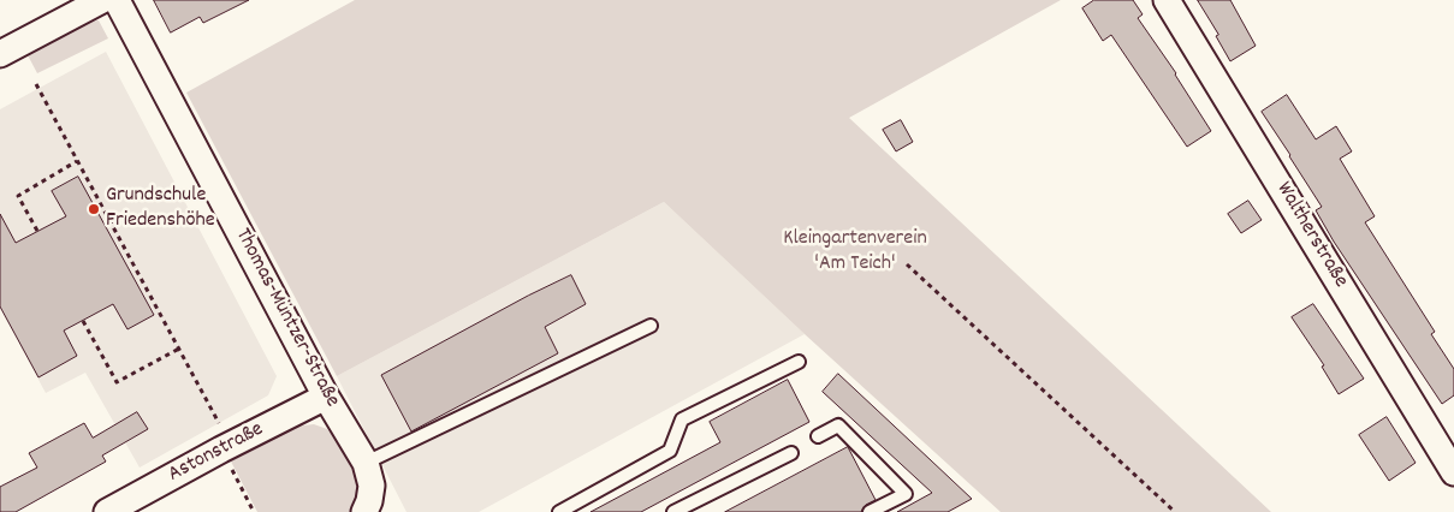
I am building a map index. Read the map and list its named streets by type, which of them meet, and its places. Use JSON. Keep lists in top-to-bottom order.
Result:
{
  "streets": {
    "street": ["Waltherstraße", "Thomas-Müntzer-Straße", "Astonstraße"]
  },
  "crossings": [
    ["Thomas-Müntzer-Straße", "Astonstraße"]
  ],
  "parks": ["Kleingartenverein 'Am Teich'"],
  "places": ["Grundschule Friedenshöhe"]
}
